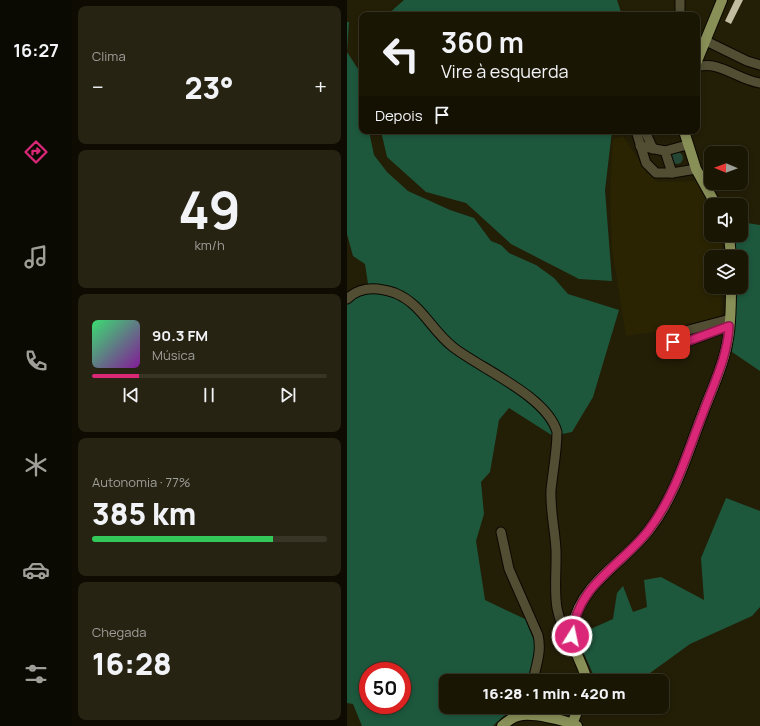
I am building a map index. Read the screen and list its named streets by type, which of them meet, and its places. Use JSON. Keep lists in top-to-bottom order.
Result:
{
  "north": "left",
  "page": {
    "tabs": "16:27",
    "tile": [
      "Clima",
      ["49", "km/h"],
      ["Autonomia · 77%", "385 km"],
      ["Chegada", "16:28"]
    ],
    "turn": ["360 m", "Vire à esquerda"],
    "heat": ["−", "23°", "+"],
    "then": "Depois",
    "song": ["90.3 FM", "Música"],
    "limit": "50",
    "trip": "16:28 · 1 min · 420 m"
  }
}
